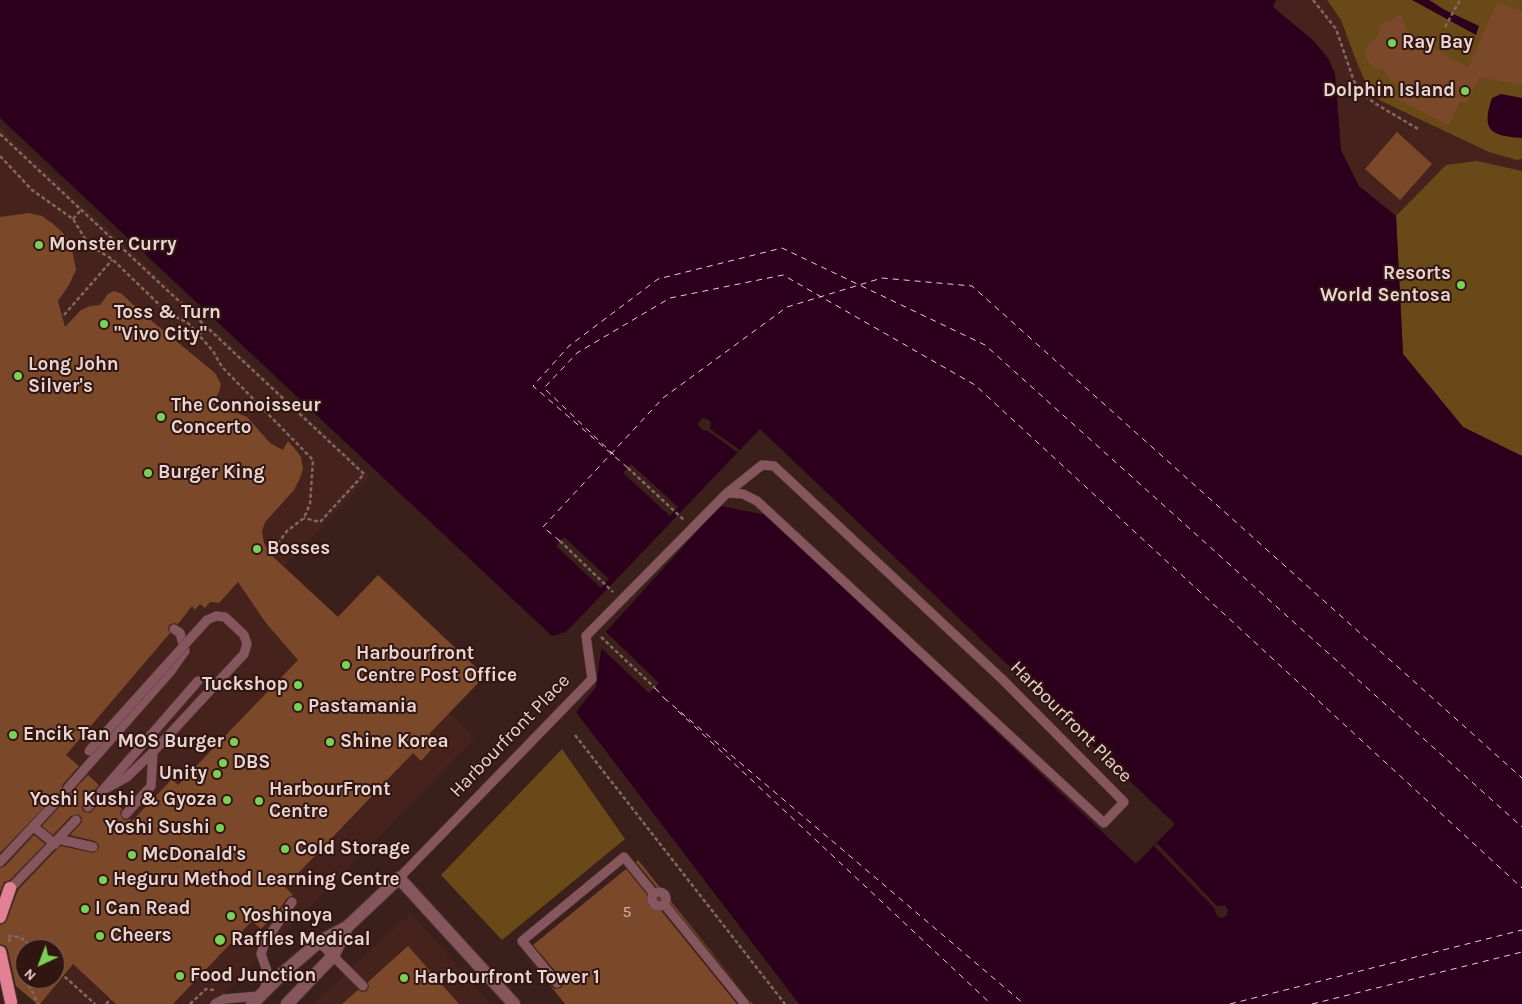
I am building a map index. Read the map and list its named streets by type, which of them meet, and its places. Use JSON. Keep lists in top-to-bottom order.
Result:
{
  "streets": {
    "street": ["Harbourfront Place"]
  },
  "places": [
    "Ray Bay",
    "Dolphin Island",
    "Monster Curry",
    "Resorts World Sentosa",
    "Toss & Turn \"Vivo City\"",
    "Long John Silver's",
    "The Connoisseur Concerto",
    "Burger King",
    "Bosses",
    "Harbourfront Centre Post Office",
    "Tuckshop",
    "Pastamania",
    "Encik Tan",
    "MOS Burger",
    "Shine Korea",
    "DBS",
    "Unity",
    "Yoshi Kushi & Gyoza",
    "HarbourFront Centre",
    "Yoshi Sushi",
    "Cold Storage",
    "McDonald's",
    "Heguru Method Learning Centre",
    "I Can Read",
    "Yoshinoya",
    "Cheers",
    "Raffles Medical",
    "Food Junction",
    "Harbourfront Tower 1"
  ],
  "house_numbers": ["5"],
  "north": "bottom left"
}
